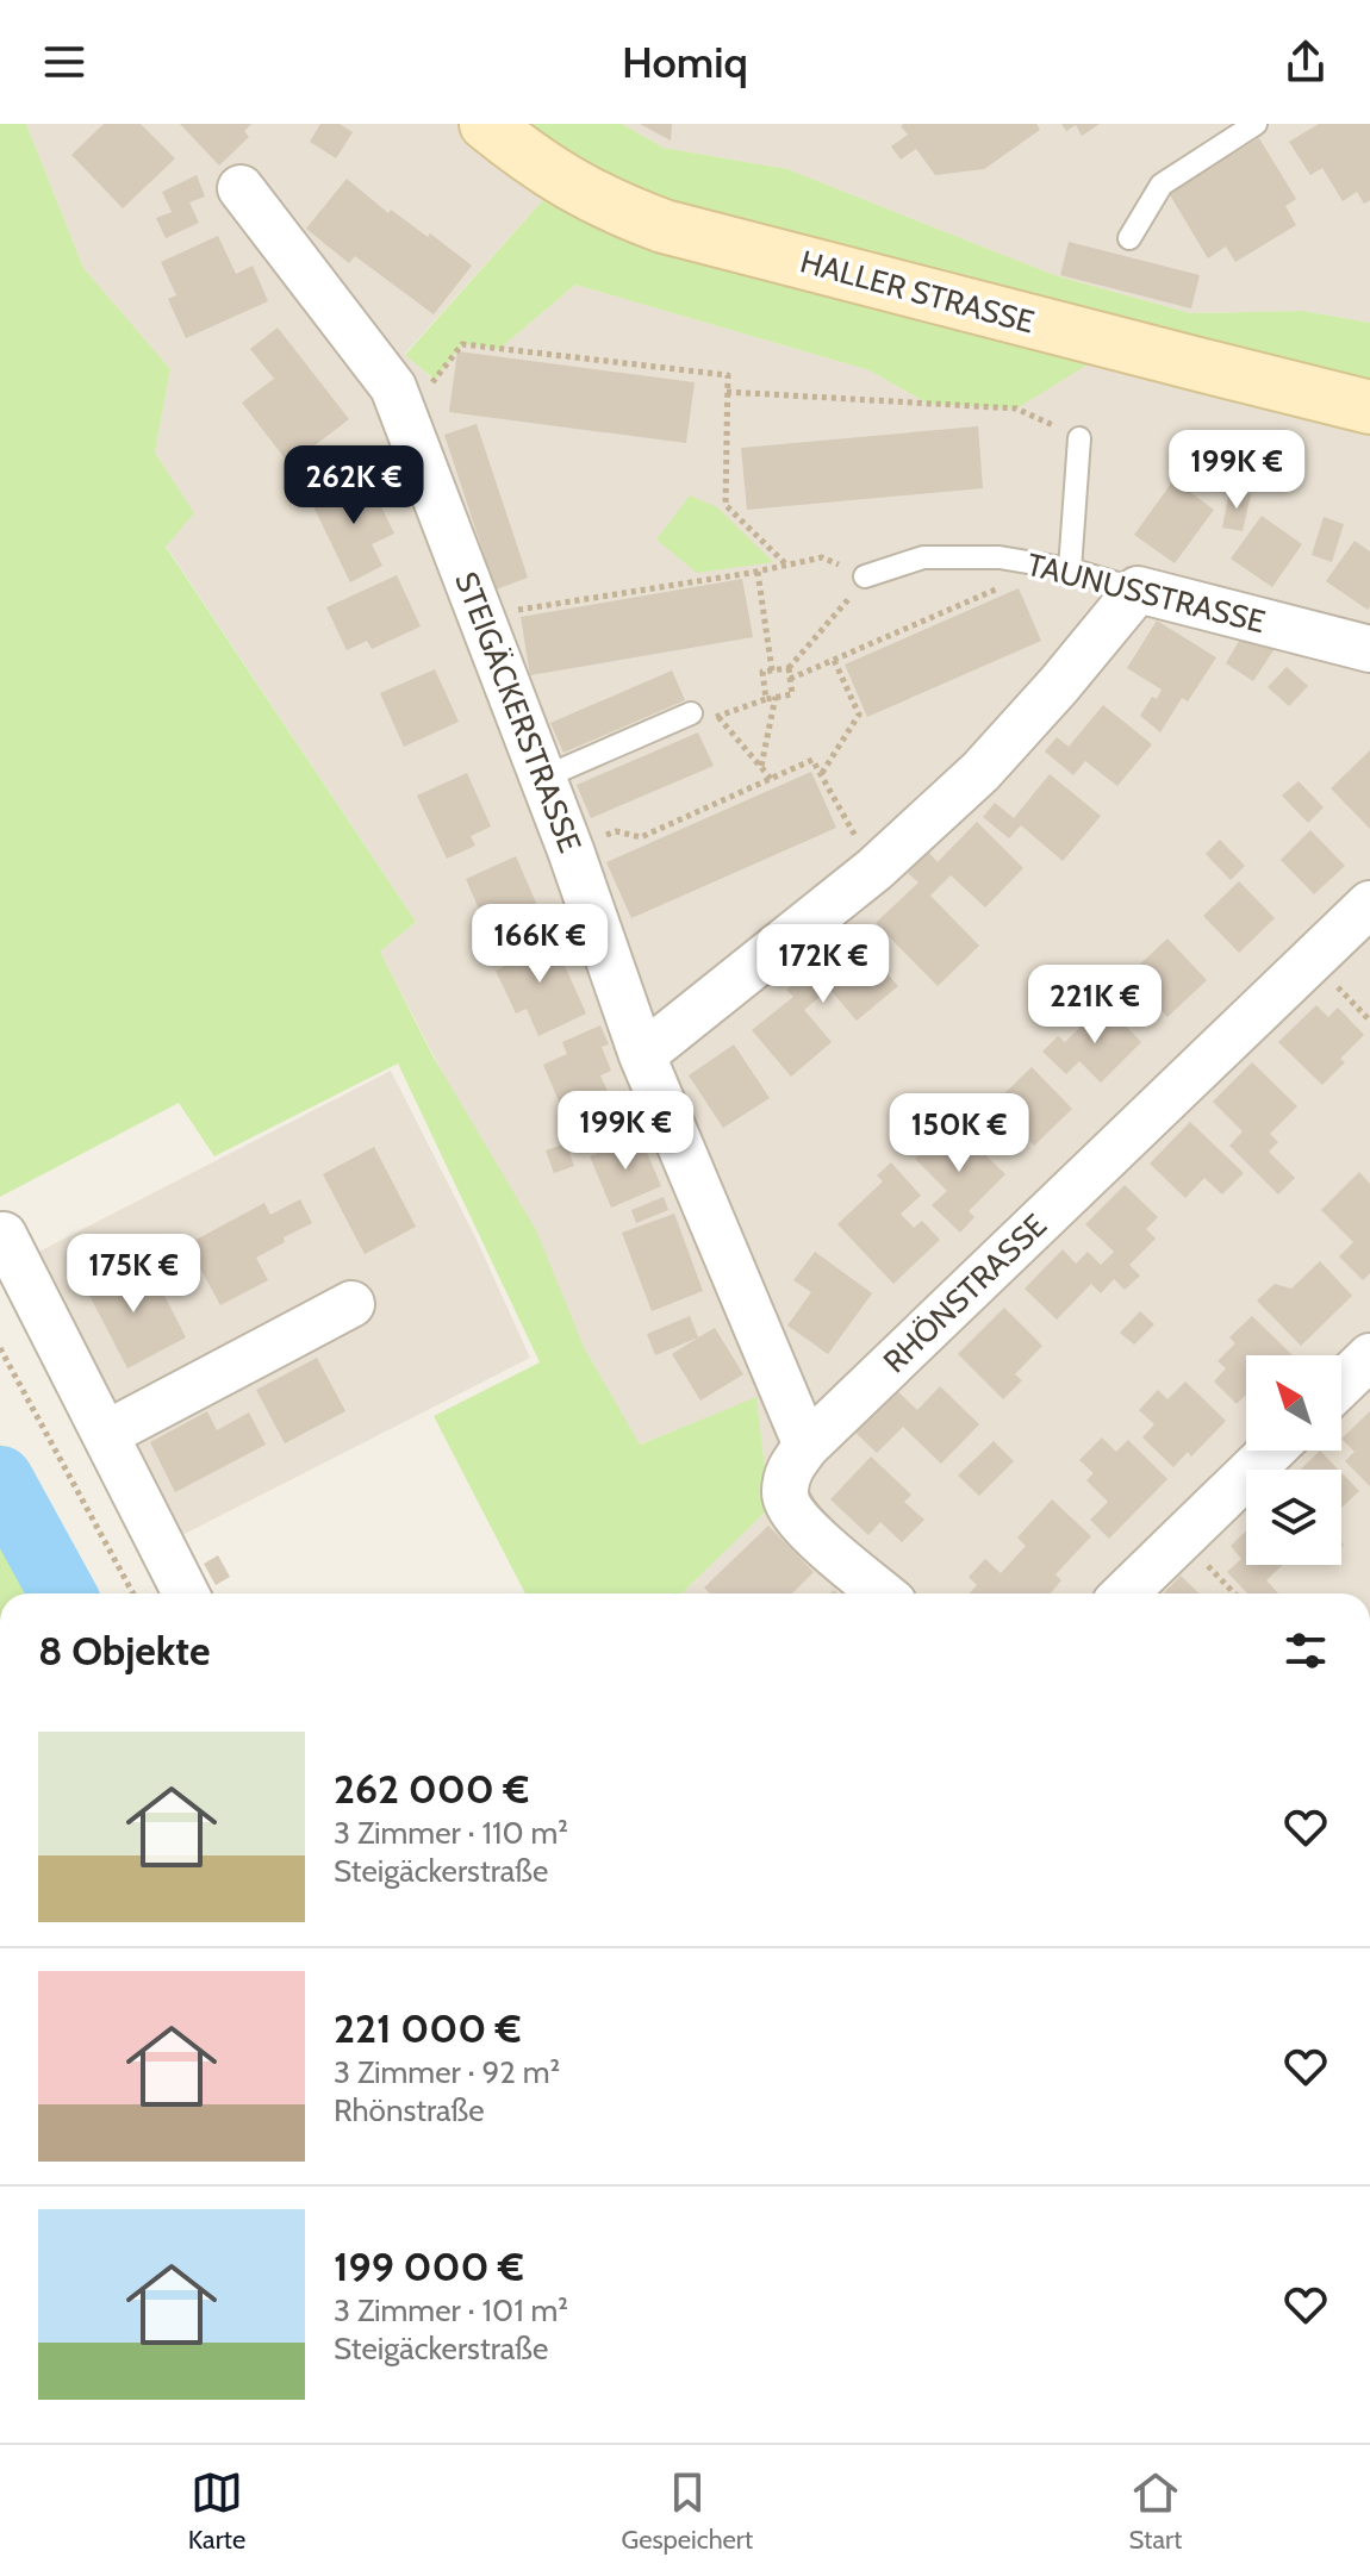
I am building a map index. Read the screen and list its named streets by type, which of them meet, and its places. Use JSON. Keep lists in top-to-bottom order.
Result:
{
  "streets": {
    "main road": ["HALLER STRASSE"],
    "street": ["TAUNUSSTRASSE", "STEIGÄCKERSTRASSE", "RHÖNSTRASSE"]
  },
  "crossings": [
    ["STEIGÄCKERSTRASSE", "RHÖNSTRASSE"]
  ],
  "north": "top left",
  "page": {
    "header": "Homiq",
    "price": [
      "199K €",
      "262K €",
      "166K €",
      "172K €",
      "221K €",
      "199K €",
      "150K €",
      "175K €"
    ],
    "heading": "8 Objekte",
    "list": [
      {
        "name": "262 000 €",
        "note": "3 Zimmer · 110 m² · Steigäckerstraße"
      },
      {
        "name": "221 000 €",
        "note": "3 Zimmer · 92 m² · Rhönstraße"
      },
      {
        "name": "199 000 €",
        "note": "3 Zimmer · 101 m² · Steigäckerstraße"
      }
    ],
    "tabs": ["Karte", "Gespeichert", "Start"]
  }
}
